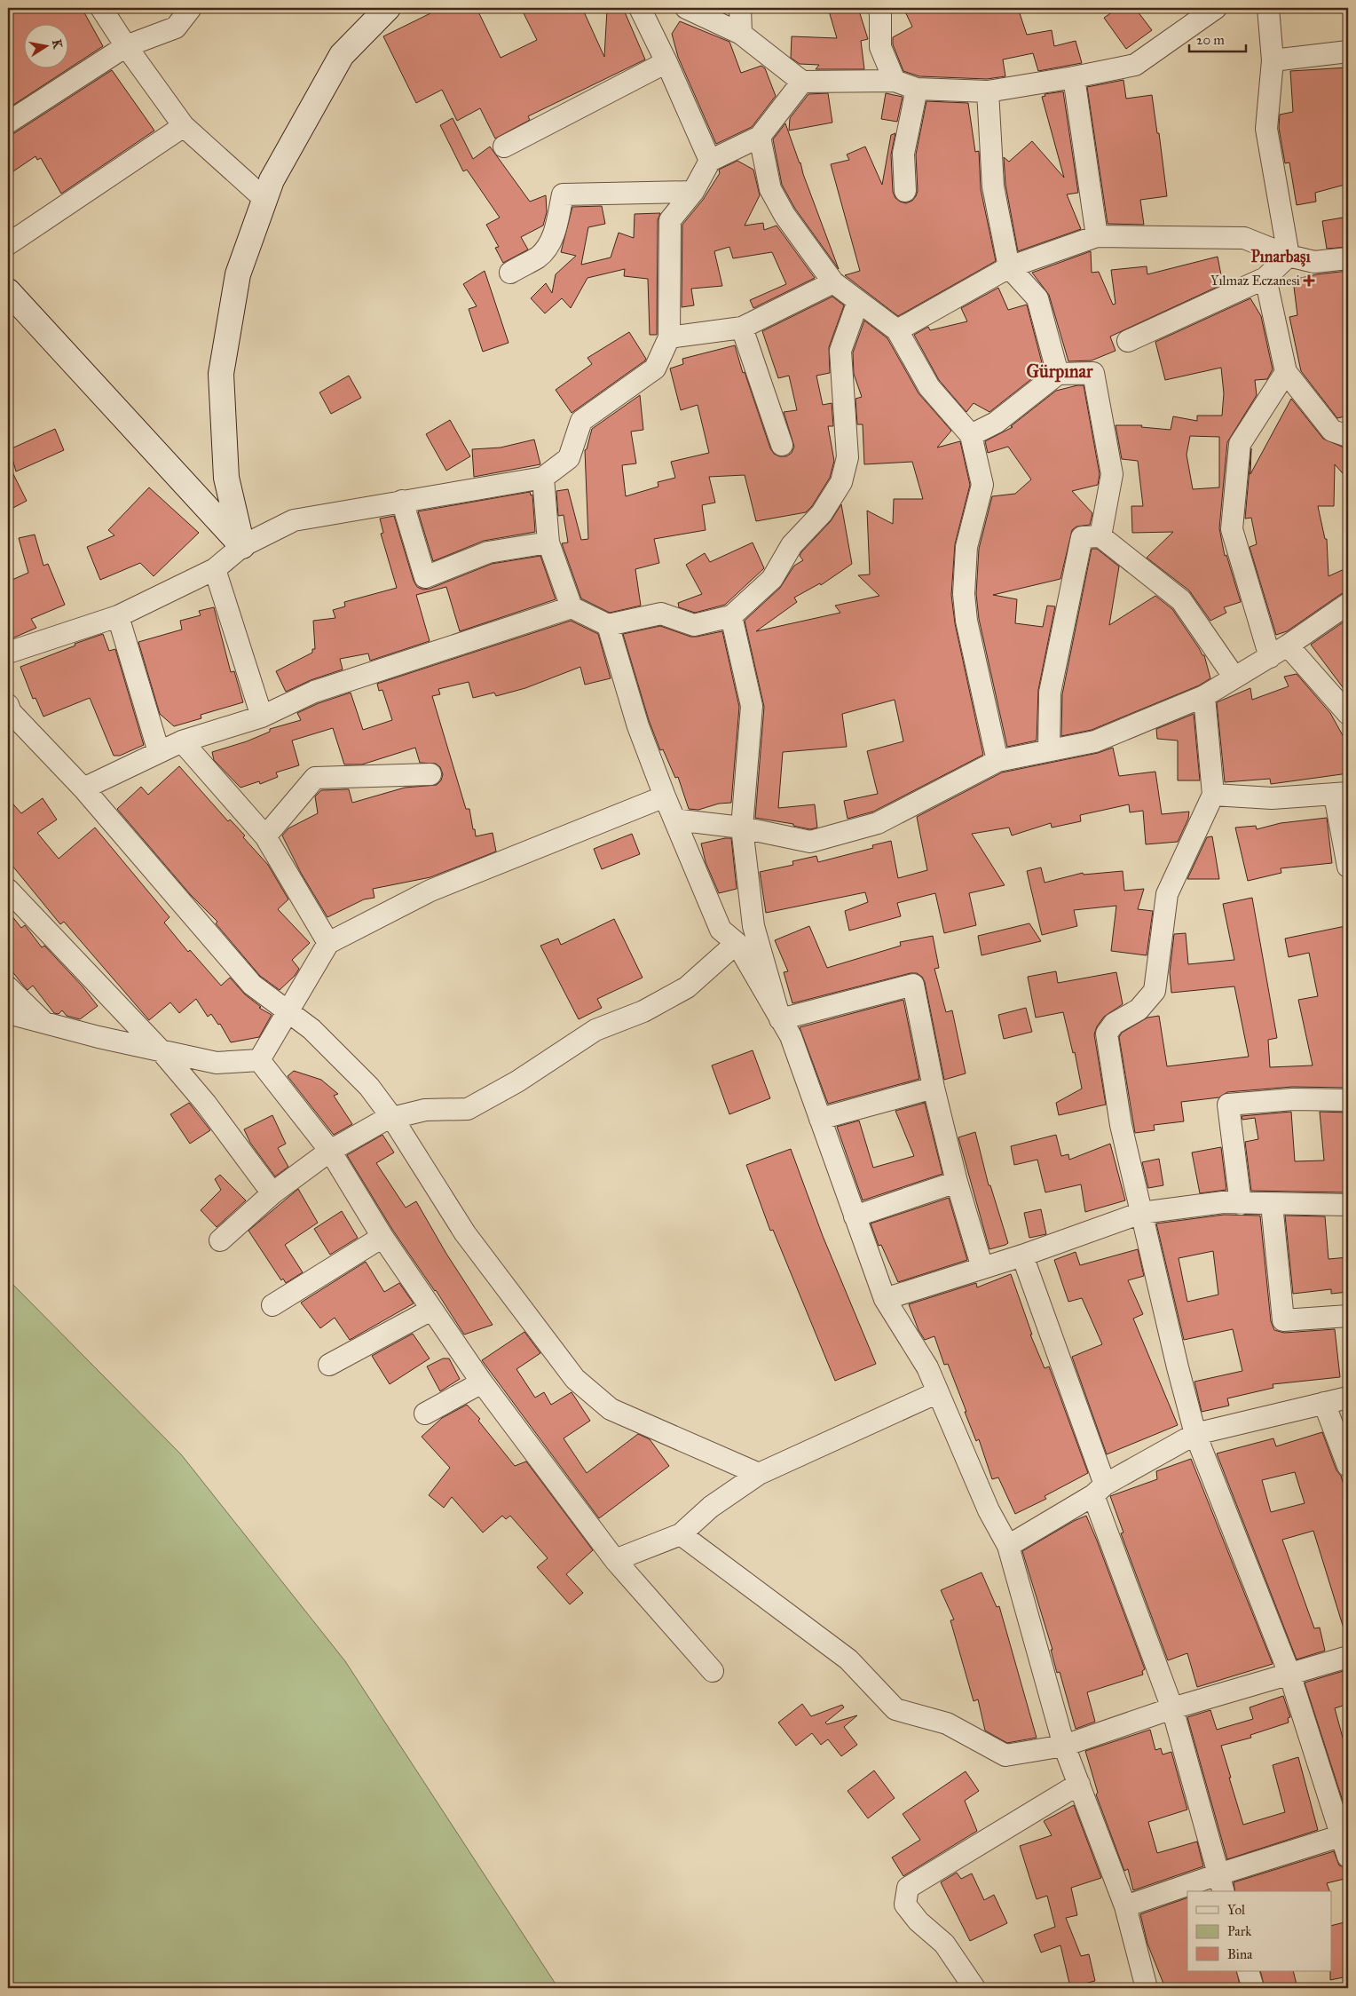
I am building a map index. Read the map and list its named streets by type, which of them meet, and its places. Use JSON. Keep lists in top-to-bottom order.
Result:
{
  "districts": ["Pınarbaşı", "Gürpınar"],
  "places": {
    "health": ["Yılmaz Eczanesi"]
  },
  "legend": ["Yol", "Park", "Bina"],
  "scale_bar": "20 m",
  "north": "right"
}
